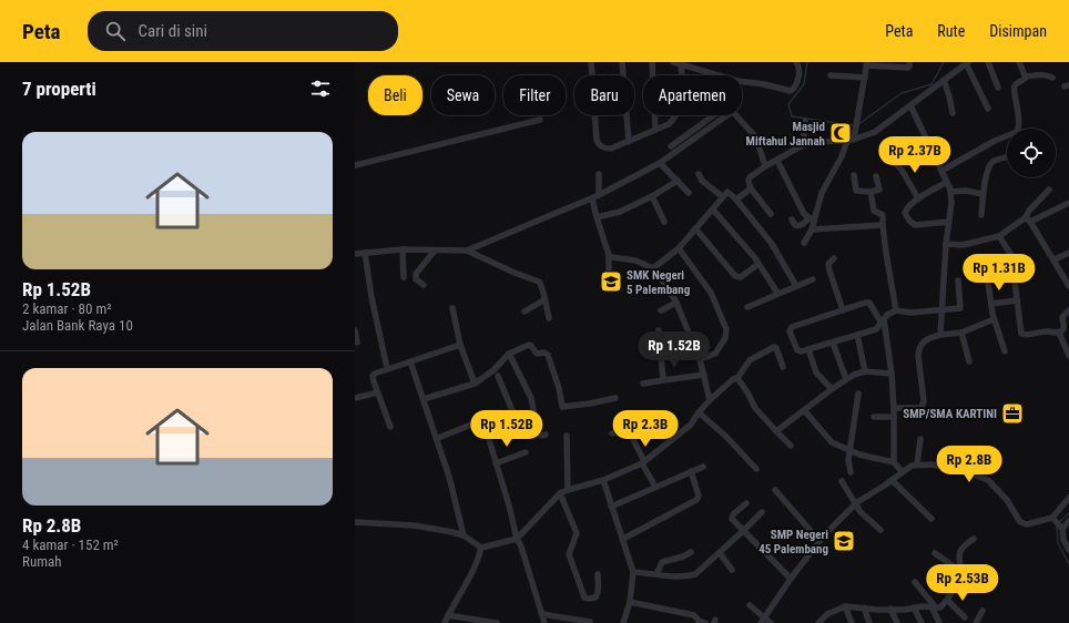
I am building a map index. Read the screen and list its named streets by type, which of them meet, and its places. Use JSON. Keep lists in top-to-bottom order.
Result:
{
  "places": {
    "mosque": ["Masjid Miftahul Jannah"],
    "school or university": ["SMK Negeri 5 Palembang", "SMP Negeri 45 Palembang"],
    "office": ["SMP/SMA KARTINI"]
  },
  "page": {
    "header": "Peta",
    "search": "Cari di sini",
    "nav": ["Peta", "Rute", "Disimpan"],
    "heading": "7 properti",
    "chip": [
      "Beli",
      "Sewa",
      "Filter",
      "Baru",
      "Apartemen"
    ],
    "list": [
      {
        "name": "Rp 1.52B",
        "note": "2 kamar · 80 m² · Jalan Bank Raya 10"
      },
      {
        "name": "Rp 2.8B",
        "note": "4 kamar · 152 m² · Rumah"
      }
    ],
    "price": [
      "Rp 2.37B",
      "Rp 1.31B",
      "Rp 1.52B",
      "Rp 1.52B",
      "Rp 2.3B",
      "Rp 2.8B",
      "Rp 2.53B"
    ]
  }
}
